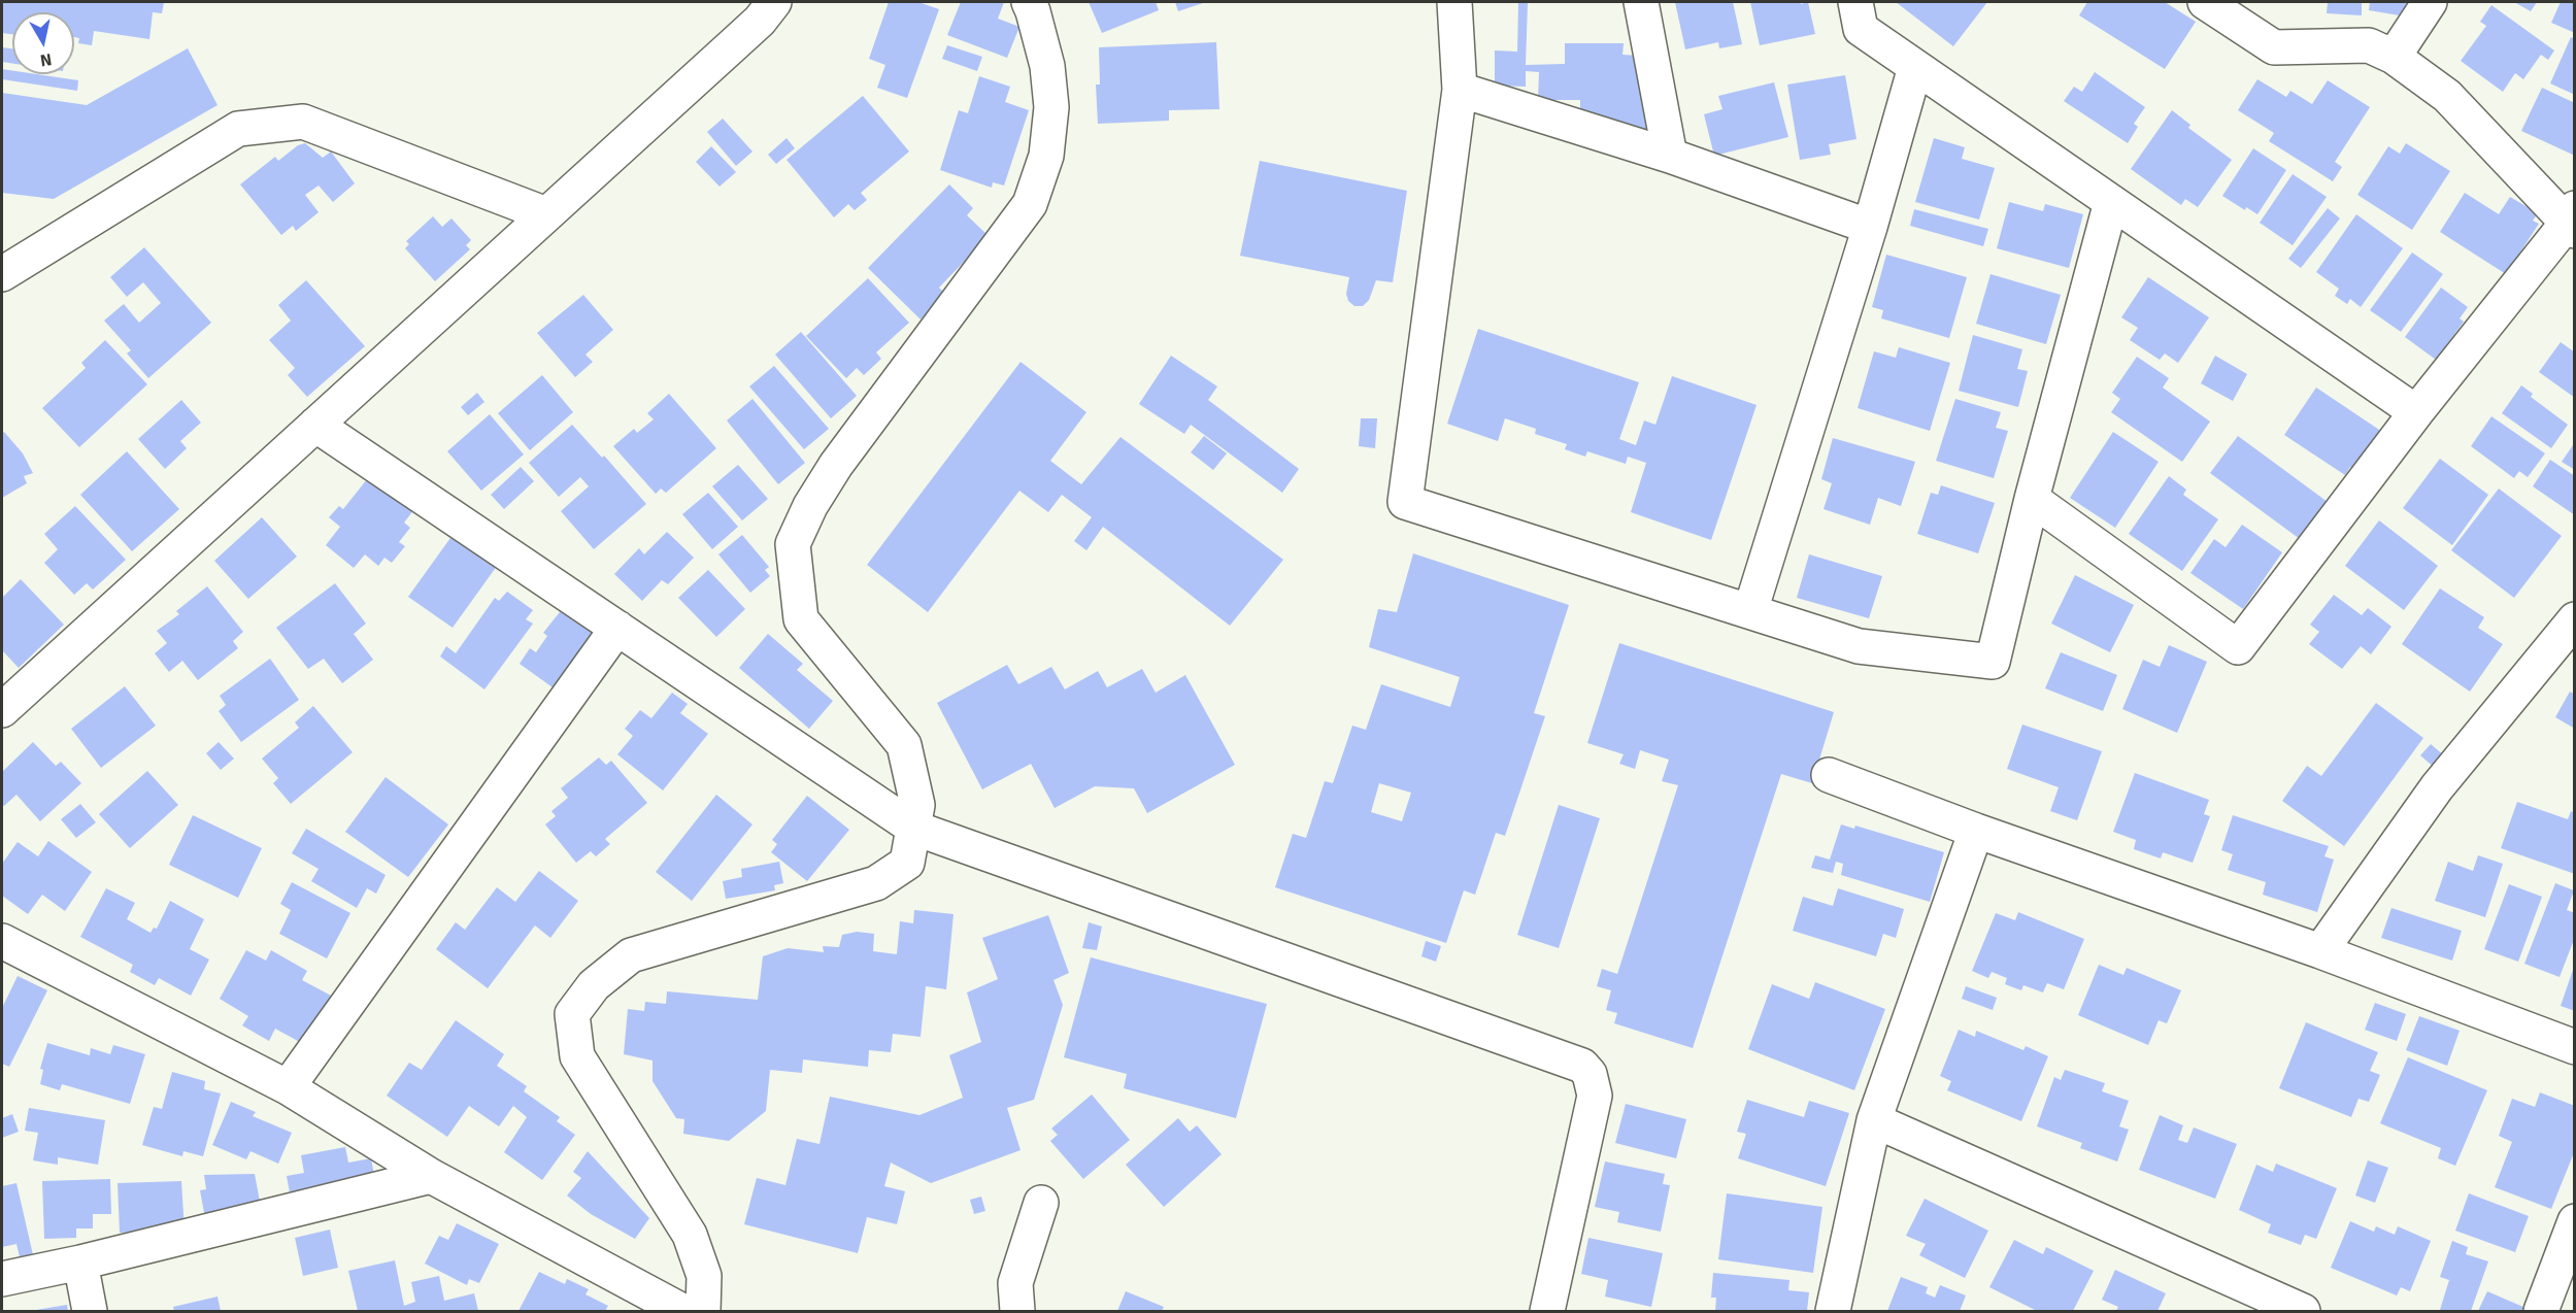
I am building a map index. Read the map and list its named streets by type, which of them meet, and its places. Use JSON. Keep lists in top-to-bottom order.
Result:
{
  "north": "bottom"
}
